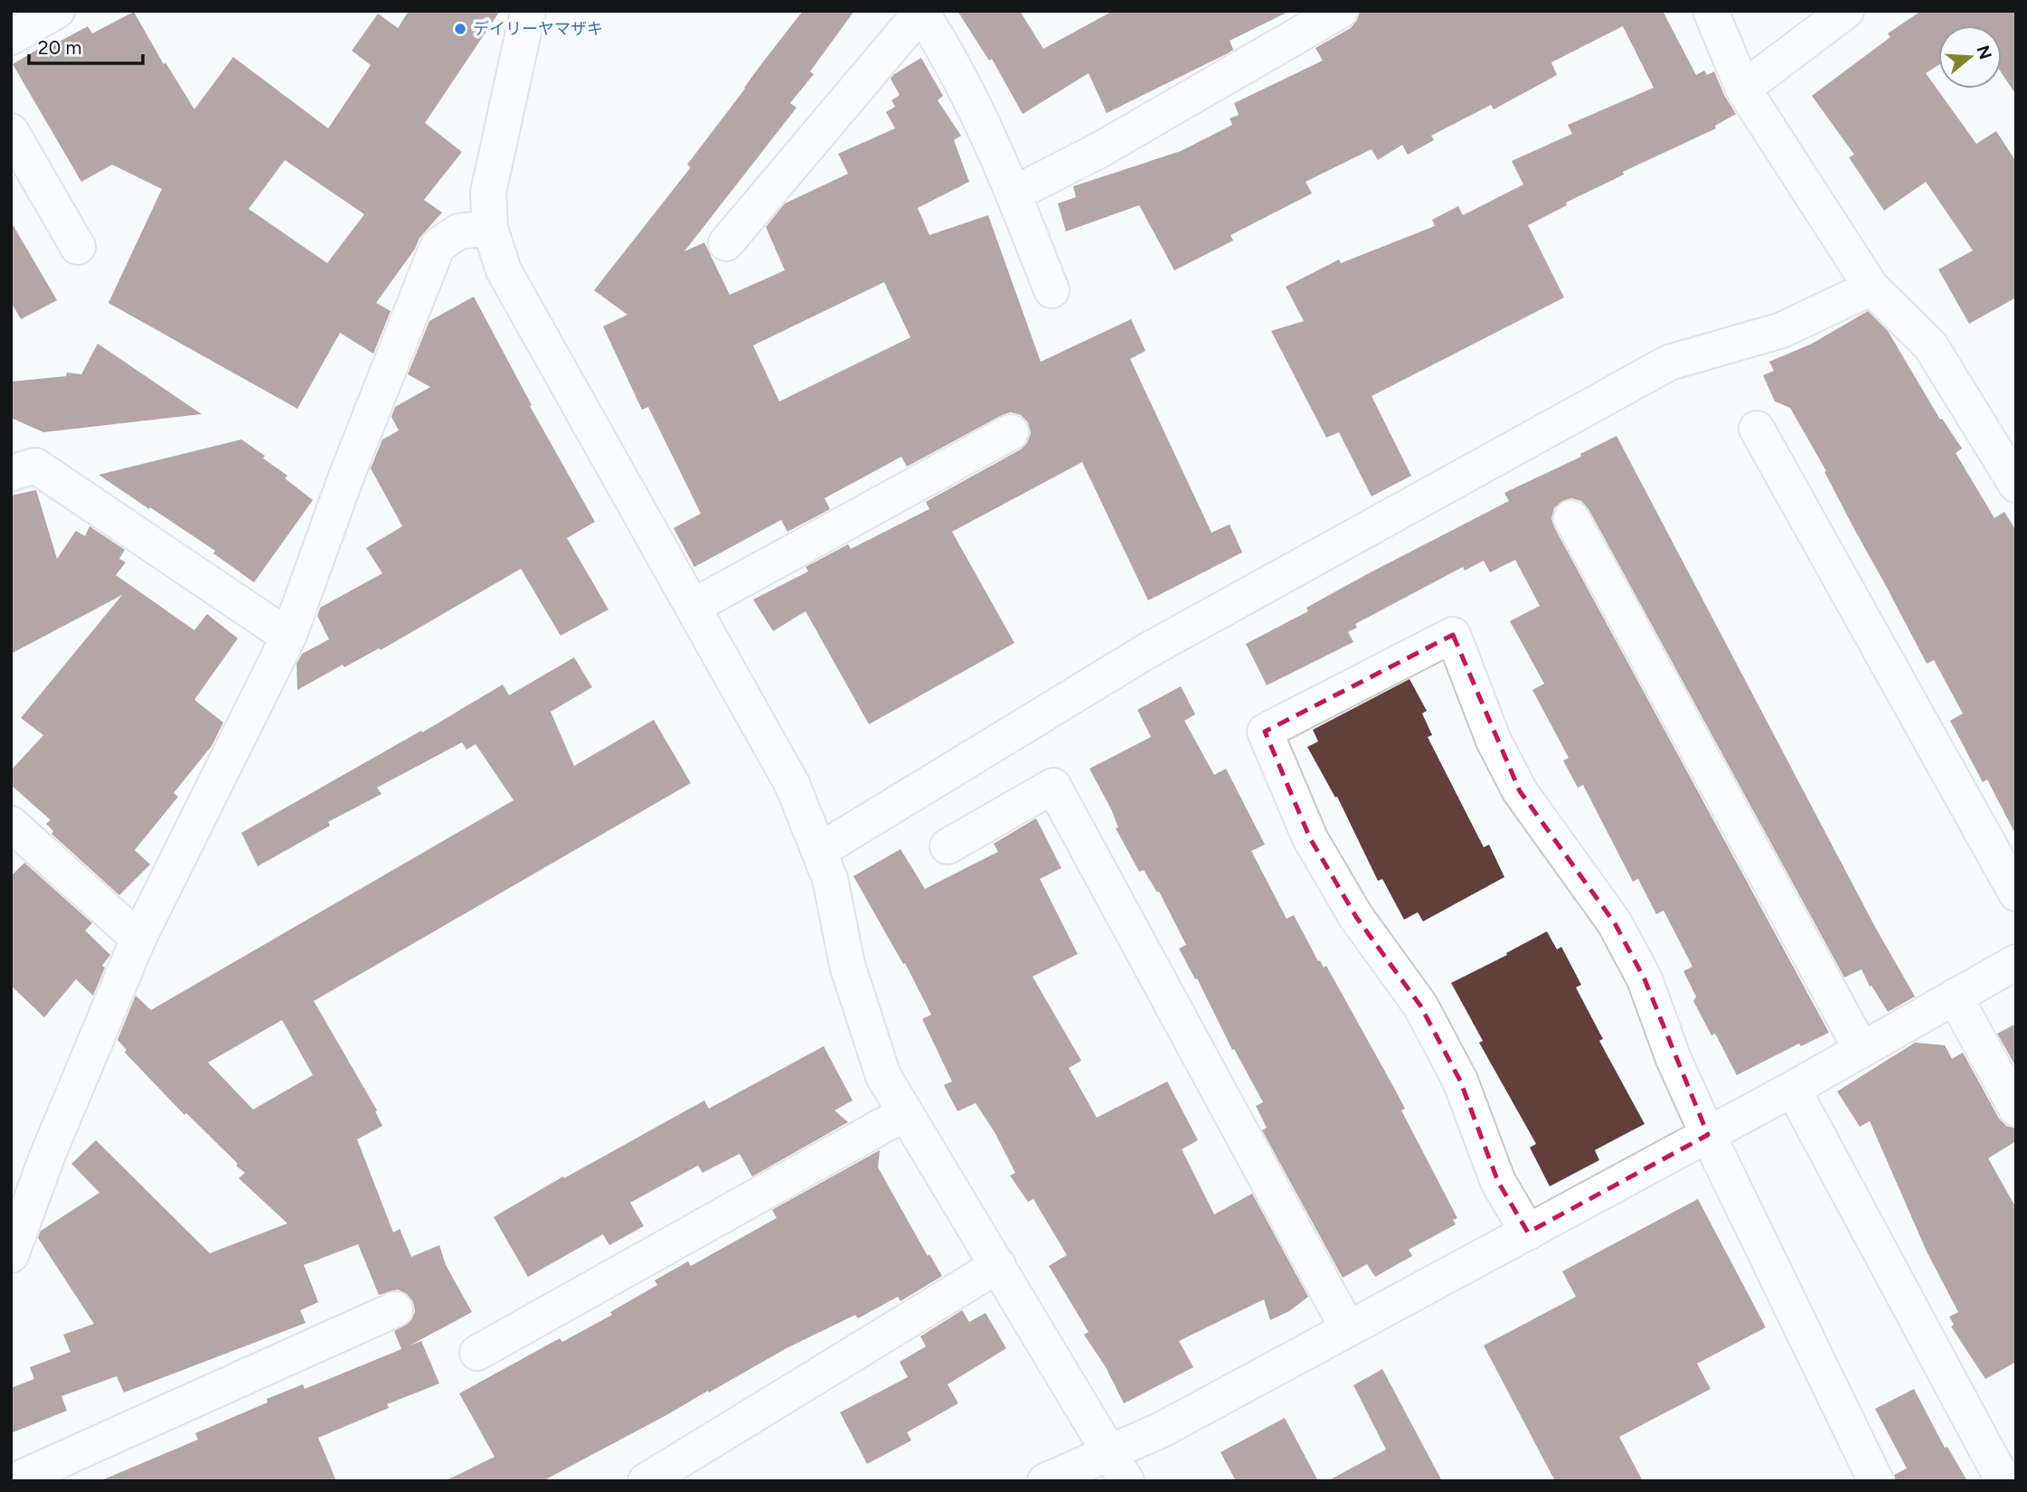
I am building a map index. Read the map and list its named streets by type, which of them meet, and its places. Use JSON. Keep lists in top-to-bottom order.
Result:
{
  "places": ["デイリーヤマザキ"],
  "scale_bar": "20 m",
  "north": "right"
}
